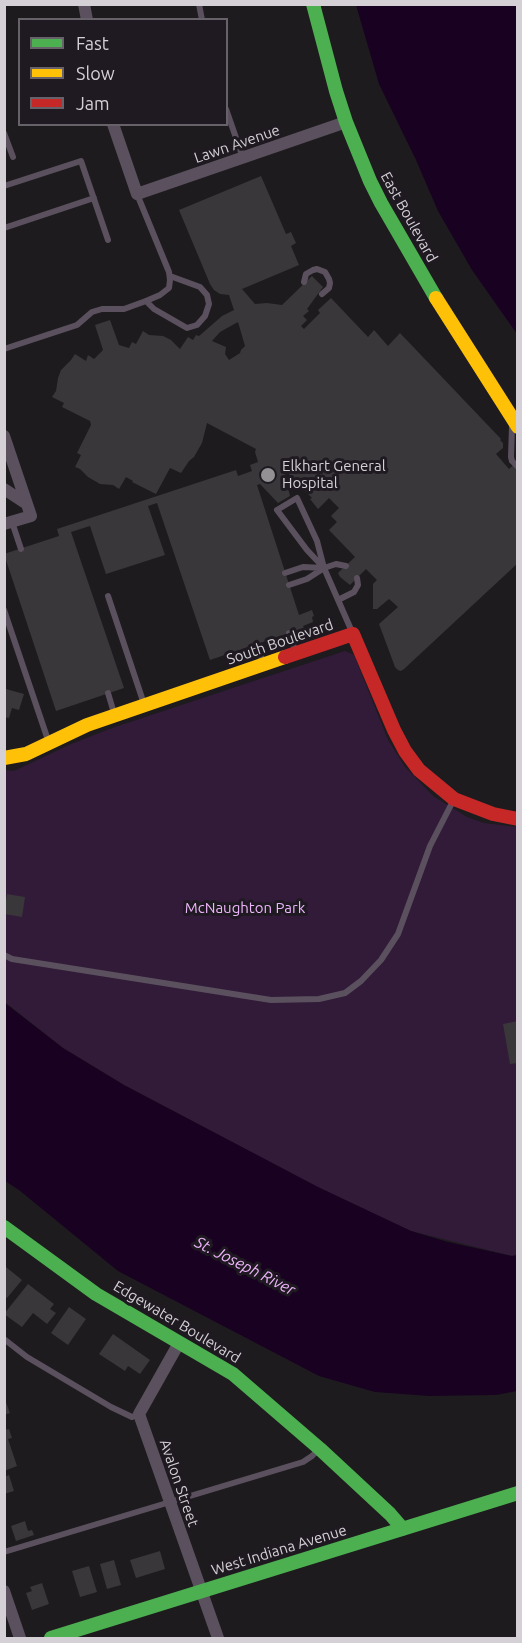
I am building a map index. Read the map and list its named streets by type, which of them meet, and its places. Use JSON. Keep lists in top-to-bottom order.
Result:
{
  "streets": {
    "street": [
      "Lawn Avenue",
      "East Boulevard",
      "South Boulevard",
      "Edgewater Boulevard",
      "Avalon Street",
      "West Indiana Avenue"
    ]
  },
  "crossings": [
    ["Lawn Avenue", "East Boulevard"],
    ["Edgewater Boulevard", "West Indiana Avenue"],
    ["Avalon Street", "West Indiana Avenue"]
  ],
  "water": ["St. Joseph River"],
  "parks": ["McNaughton Park"],
  "places": ["Elkhart General Hospital"],
  "legend": ["Fast", "Slow", "Jam"]
}
